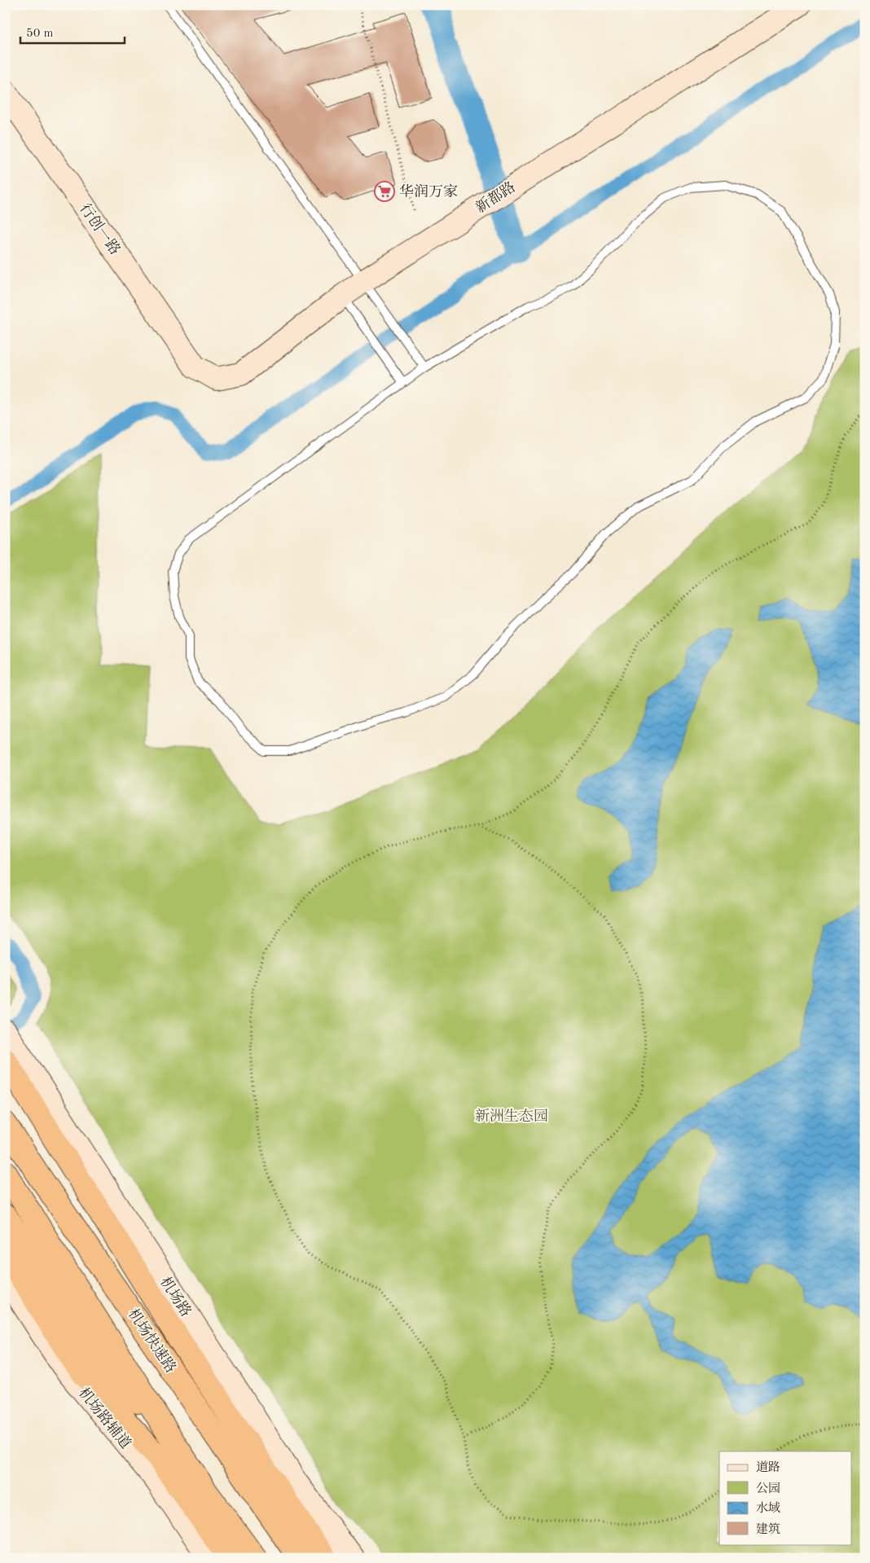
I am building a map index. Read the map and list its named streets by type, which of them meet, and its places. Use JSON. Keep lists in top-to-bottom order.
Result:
{
  "streets": {
    "highway": ["机场快速路"],
    "street": [
      "新都路",
      "行创一路",
      "机场路",
      "机场路辅道"
    ]
  },
  "crossings": [
    ["新都路", "行创一路"]
  ],
  "parks": ["新洲生态园"],
  "places": {
    "supermarket": ["华润万家"]
  },
  "legend": [
    "道路",
    "公园",
    "水域",
    "建筑"
  ],
  "scale_bar": "50 m"
}
